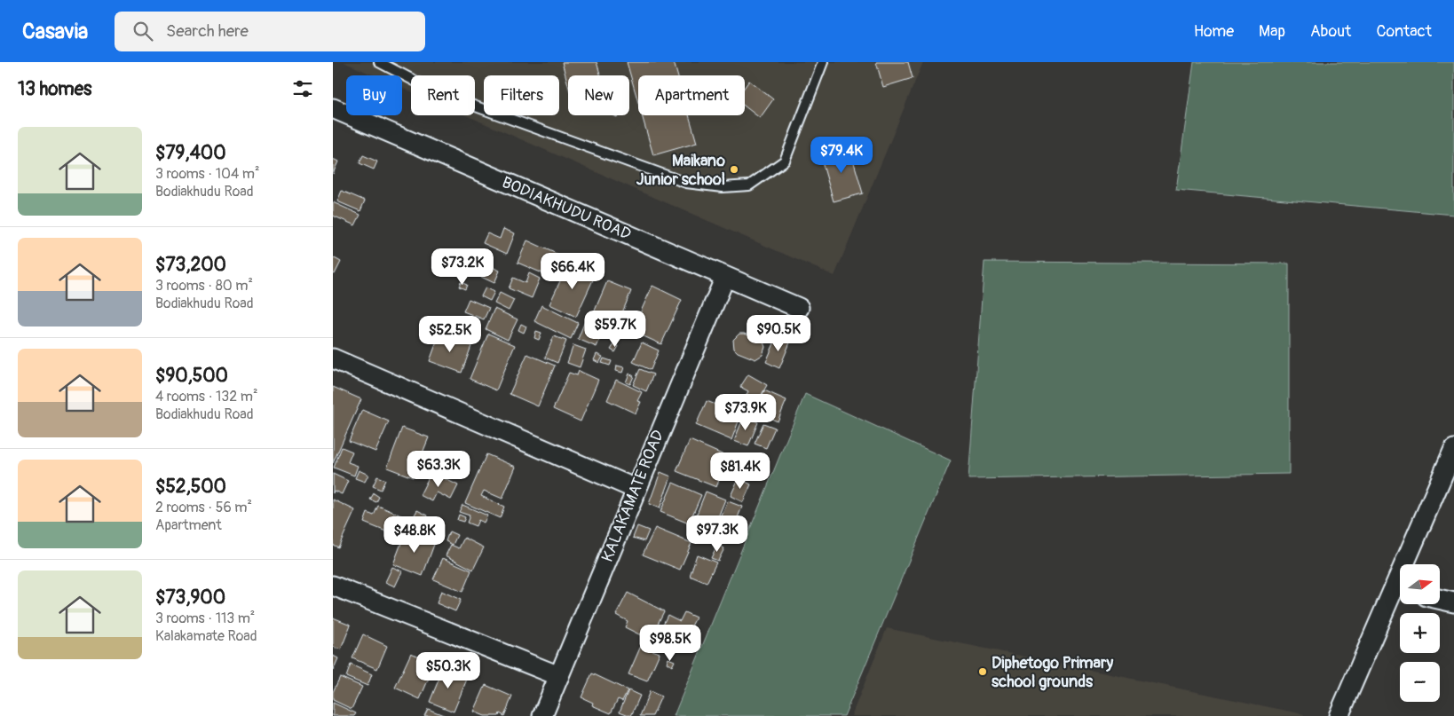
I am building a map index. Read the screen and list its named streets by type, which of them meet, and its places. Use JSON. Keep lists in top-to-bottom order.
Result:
{
  "streets": {
    "street": ["BODIAKHUDU ROAD", "KALAKAMATE ROAD"]
  },
  "crossings": [
    ["BODIAKHUDU ROAD", "KALAKAMATE ROAD"]
  ],
  "places": ["Maikano Junior school", "Diphetogo Primary school grounds"],
  "north": "right",
  "page": {
    "header": "Casavia",
    "search": "Search here",
    "nav": [
      "Home",
      "Map",
      "About",
      "Contact"
    ],
    "heading": "13 homes",
    "chip": [
      "Buy",
      "Rent",
      "Filters",
      "New",
      "Apartment"
    ],
    "list": [
      {
        "name": "$79,400",
        "note": "3 rooms · 104 m² · Bodiakhudu Road"
      },
      {
        "name": "$73,200",
        "note": "3 rooms · 80 m² · Bodiakhudu Road"
      },
      {
        "name": "$90,500",
        "note": "4 rooms · 132 m² · Bodiakhudu Road"
      },
      {
        "name": "$52,500",
        "note": "2 rooms · 56 m² · Apartment"
      },
      {
        "name": "$73,900",
        "note": "3 rooms · 113 m² · Kalakamate Road"
      }
    ],
    "price": [
      "$79.4K",
      "$73.2K",
      "$66.4K",
      "$59.7K",
      "$90.5K",
      "$52.5K",
      "$73.9K",
      "$63.3K",
      "$81.4K",
      "$97.3K",
      "$48.8K",
      "$98.5K",
      "$50.3K"
    ],
    "map_buttons": ["+", "−"]
  }
}
